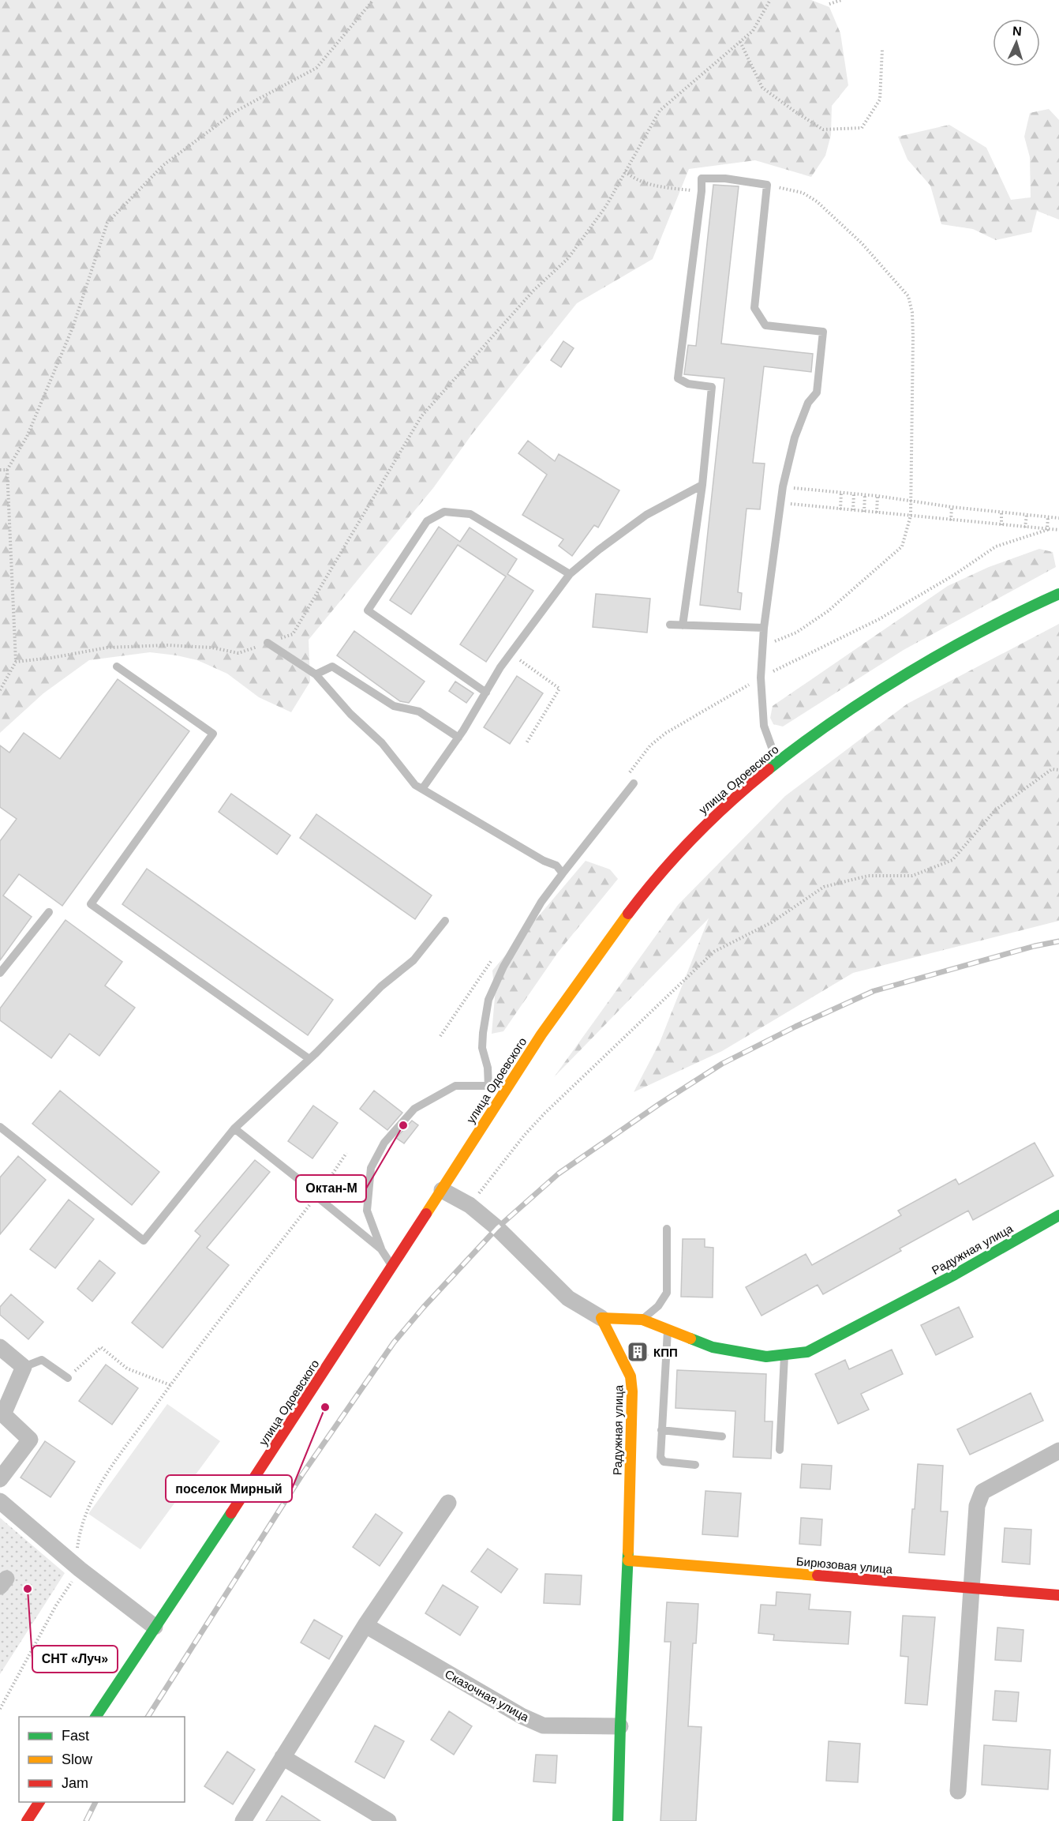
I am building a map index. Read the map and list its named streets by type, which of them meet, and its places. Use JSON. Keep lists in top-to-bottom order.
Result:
{
  "streets": {
    "street": [
      "улица Одоевского",
      "Радужная улица",
      "Бирюзовая улица",
      "Сказочная улица"
    ]
  },
  "crossings": [
    ["Радужная улица", "Бирюзовая улица"],
    ["Радужная улица", "Сказочная улица"]
  ],
  "places": {
    "other": ["Октан-М", "поселок Мирный", "СНТ «Луч»"],
    "building": ["КПП"]
  },
  "legend": ["Fast", "Slow", "Jam"],
  "north": "top"
}
